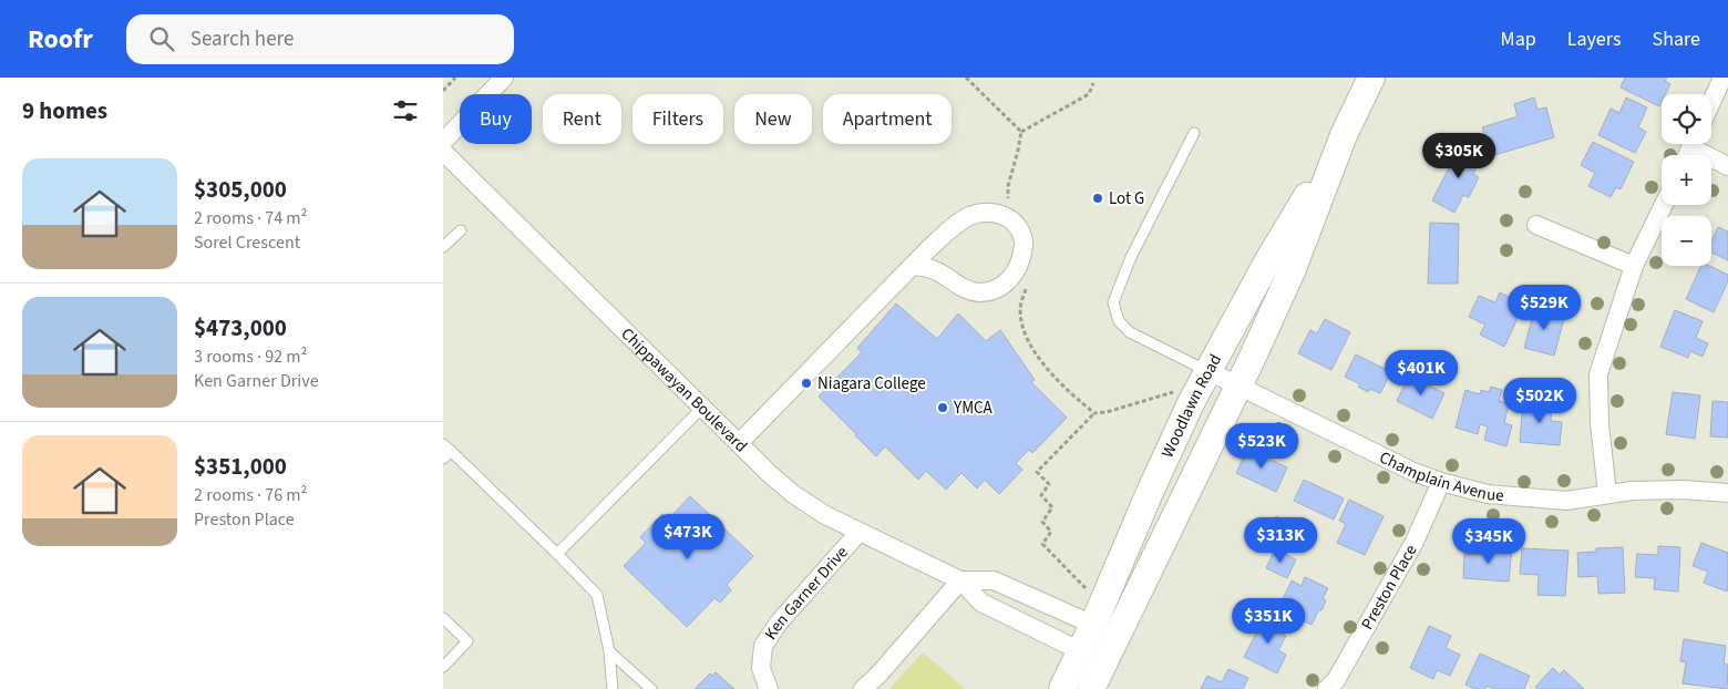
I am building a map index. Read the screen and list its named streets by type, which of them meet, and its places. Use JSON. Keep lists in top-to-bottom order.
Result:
{
  "streets": {
    "main road": ["Woodlawn Road"],
    "street": [
      "Chippawayan Boulevard",
      "Champlain Avenue",
      "Preston Place",
      "Ken Garner Drive"
    ]
  },
  "crossings": [
    ["Chippawayan Boulevard", "Woodlawn Road"],
    ["Chippawayan Boulevard", "Ken Garner Drive"],
    ["Woodlawn Road", "Champlain Avenue"],
    ["Champlain Avenue", "Preston Place"]
  ],
  "places": ["Lot G", "Niagara College", "YMCA"],
  "page": {
    "header": "Roofr",
    "search": "Search here",
    "nav": ["Map", "Layers", "Share"],
    "heading": "9 homes",
    "map_buttons": ["+", "−"],
    "chip": [
      "Buy",
      "Rent",
      "Filters",
      "New",
      "Apartment"
    ],
    "price": [
      "$305K",
      "$529K",
      "$401K",
      "$502K",
      "$523K",
      "$473K",
      "$313K",
      "$345K",
      "$351K"
    ],
    "list": [
      {
        "name": "$305,000",
        "note": "2 rooms · 74 m² · Sorel Crescent"
      },
      {
        "name": "$473,000",
        "note": "3 rooms · 92 m² · Ken Garner Drive"
      },
      {
        "name": "$351,000",
        "note": "2 rooms · 76 m² · Preston Place"
      }
    ]
  }
}
